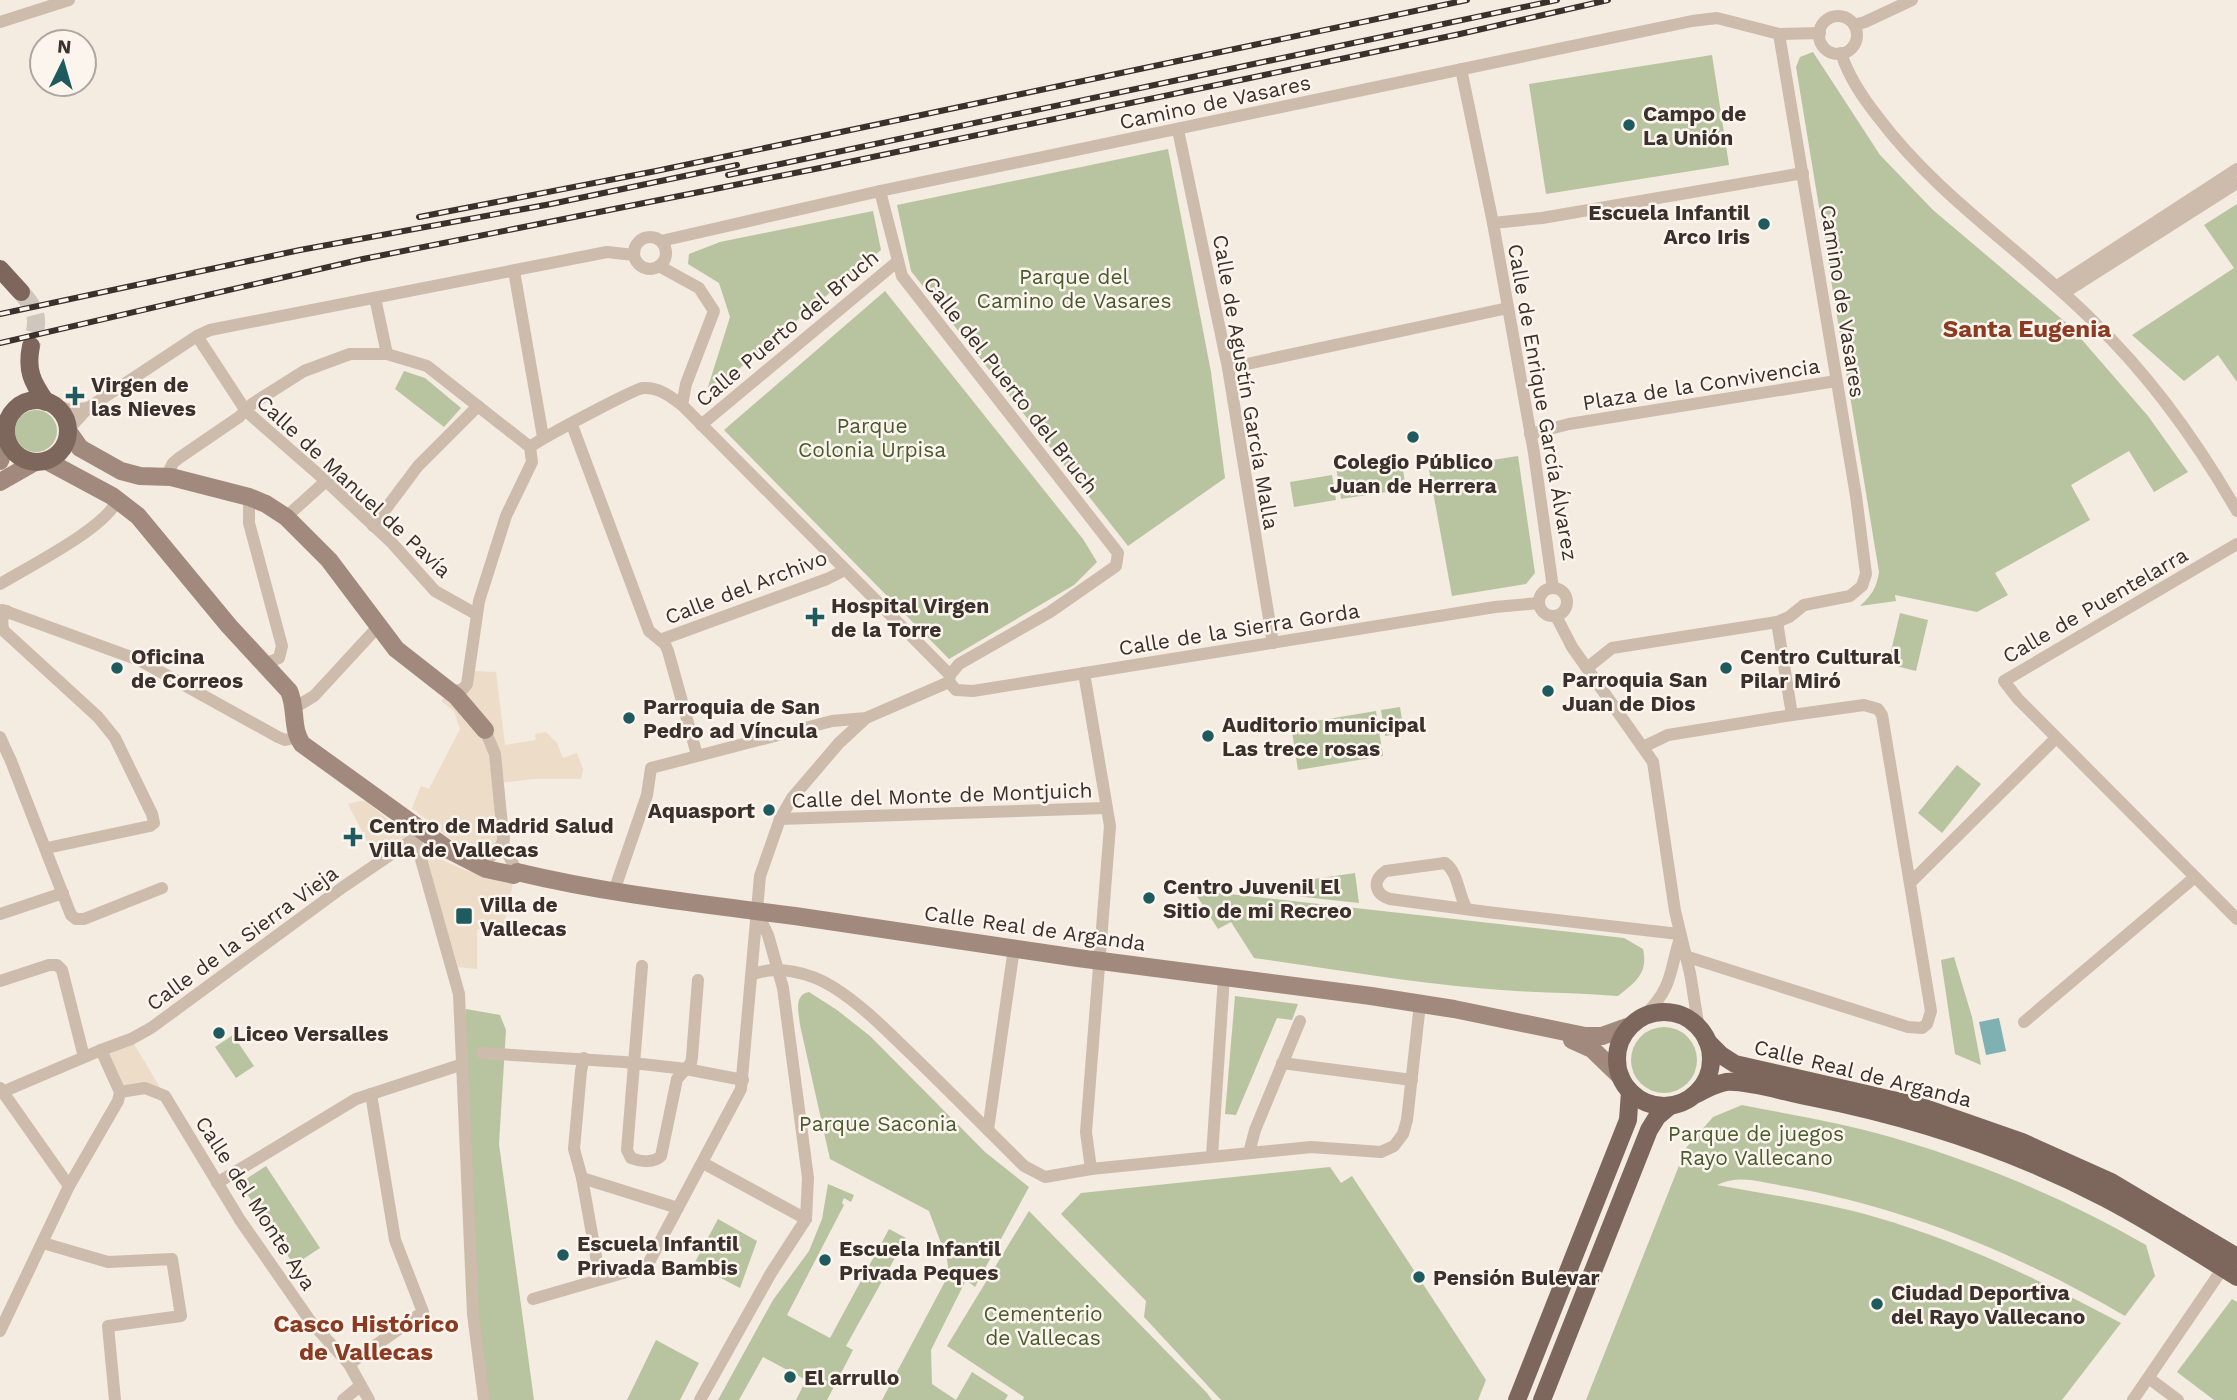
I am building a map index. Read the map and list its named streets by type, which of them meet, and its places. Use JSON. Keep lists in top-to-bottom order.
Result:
{
  "streets": {
    "main road": ["Calle Real de Arganda"],
    "street": [
      "Camino de Vasares",
      "Calle Puerto del Bruch",
      "Calle de Agustín García Malla",
      "Plaza de la Convivencia",
      "Calle del Puerto del Bruch",
      "Calle de Enrique García Álvarez",
      "Calle de Manuel de Pavía",
      "Calle del Archivo",
      "Calle de Puentelarra",
      "Calle de la Sierra Gorda",
      "Calle del Monte de Montjuich",
      "Calle de la Sierra Vieja",
      "Calle del Monte Aya"
    ]
  },
  "crossings": [
    ["Camino de Vasares", "Calle de Agustín García Malla"],
    ["Camino de Vasares", "Plaza de la Convivencia"],
    ["Camino de Vasares", "Calle del Puerto del Bruch"],
    ["Camino de Vasares", "Calle de Enrique García Álvarez"],
    ["Calle Puerto del Bruch", "Calle del Puerto del Bruch"],
    ["Calle de Agustín García Malla", "Calle de la Sierra Gorda"],
    ["Plaza de la Convivencia", "Calle de Enrique García Álvarez"],
    ["Calle del Puerto del Bruch", "Calle de la Sierra Gorda"],
    ["Calle de Enrique García Álvarez", "Calle de la Sierra Gorda"],
    ["Calle Real de Arganda", "Calle de la Sierra Vieja"]
  ],
  "districts": ["Santa Eugenia", "Casco Histórico de Vallecas"],
  "parks": [
    "Parque del Camino de Vasares",
    "Parque Colonia Urpisa",
    "Parque Saconia",
    "Parque de juegos Rayo Vallecano",
    "Cementerio de Vallecas"
  ],
  "places": {
    "other": [
      "Campo de La Unión",
      "Escuela Infantil Arco Iris",
      "Colegio Público Juan de Herrera",
      "Oficina de Correos",
      "Centro Cultural Pilar Miró",
      "Parroquia San Juan de Dios",
      "Parroquia de San Pedro ad Víncula",
      "Auditorio municipal Las trece rosas",
      "Aquasport",
      "Centro Juvenil El Sitio de mi Recreo",
      "Liceo Versalles",
      "Escuela Infantil Privada Bambis",
      "Escuela Infantil Privada Peques",
      "Pensión Bulevar",
      "Ciudad Deportiva del Rayo Vallecano",
      "El arrullo"
    ],
    "health": ["Virgen de las Nieves", "Hospital Virgen de la Torre", "Centro de Madrid Salud Villa de Vallecas"],
    "transit": ["Villa de Vallecas"]
  },
  "north": "top"
}
